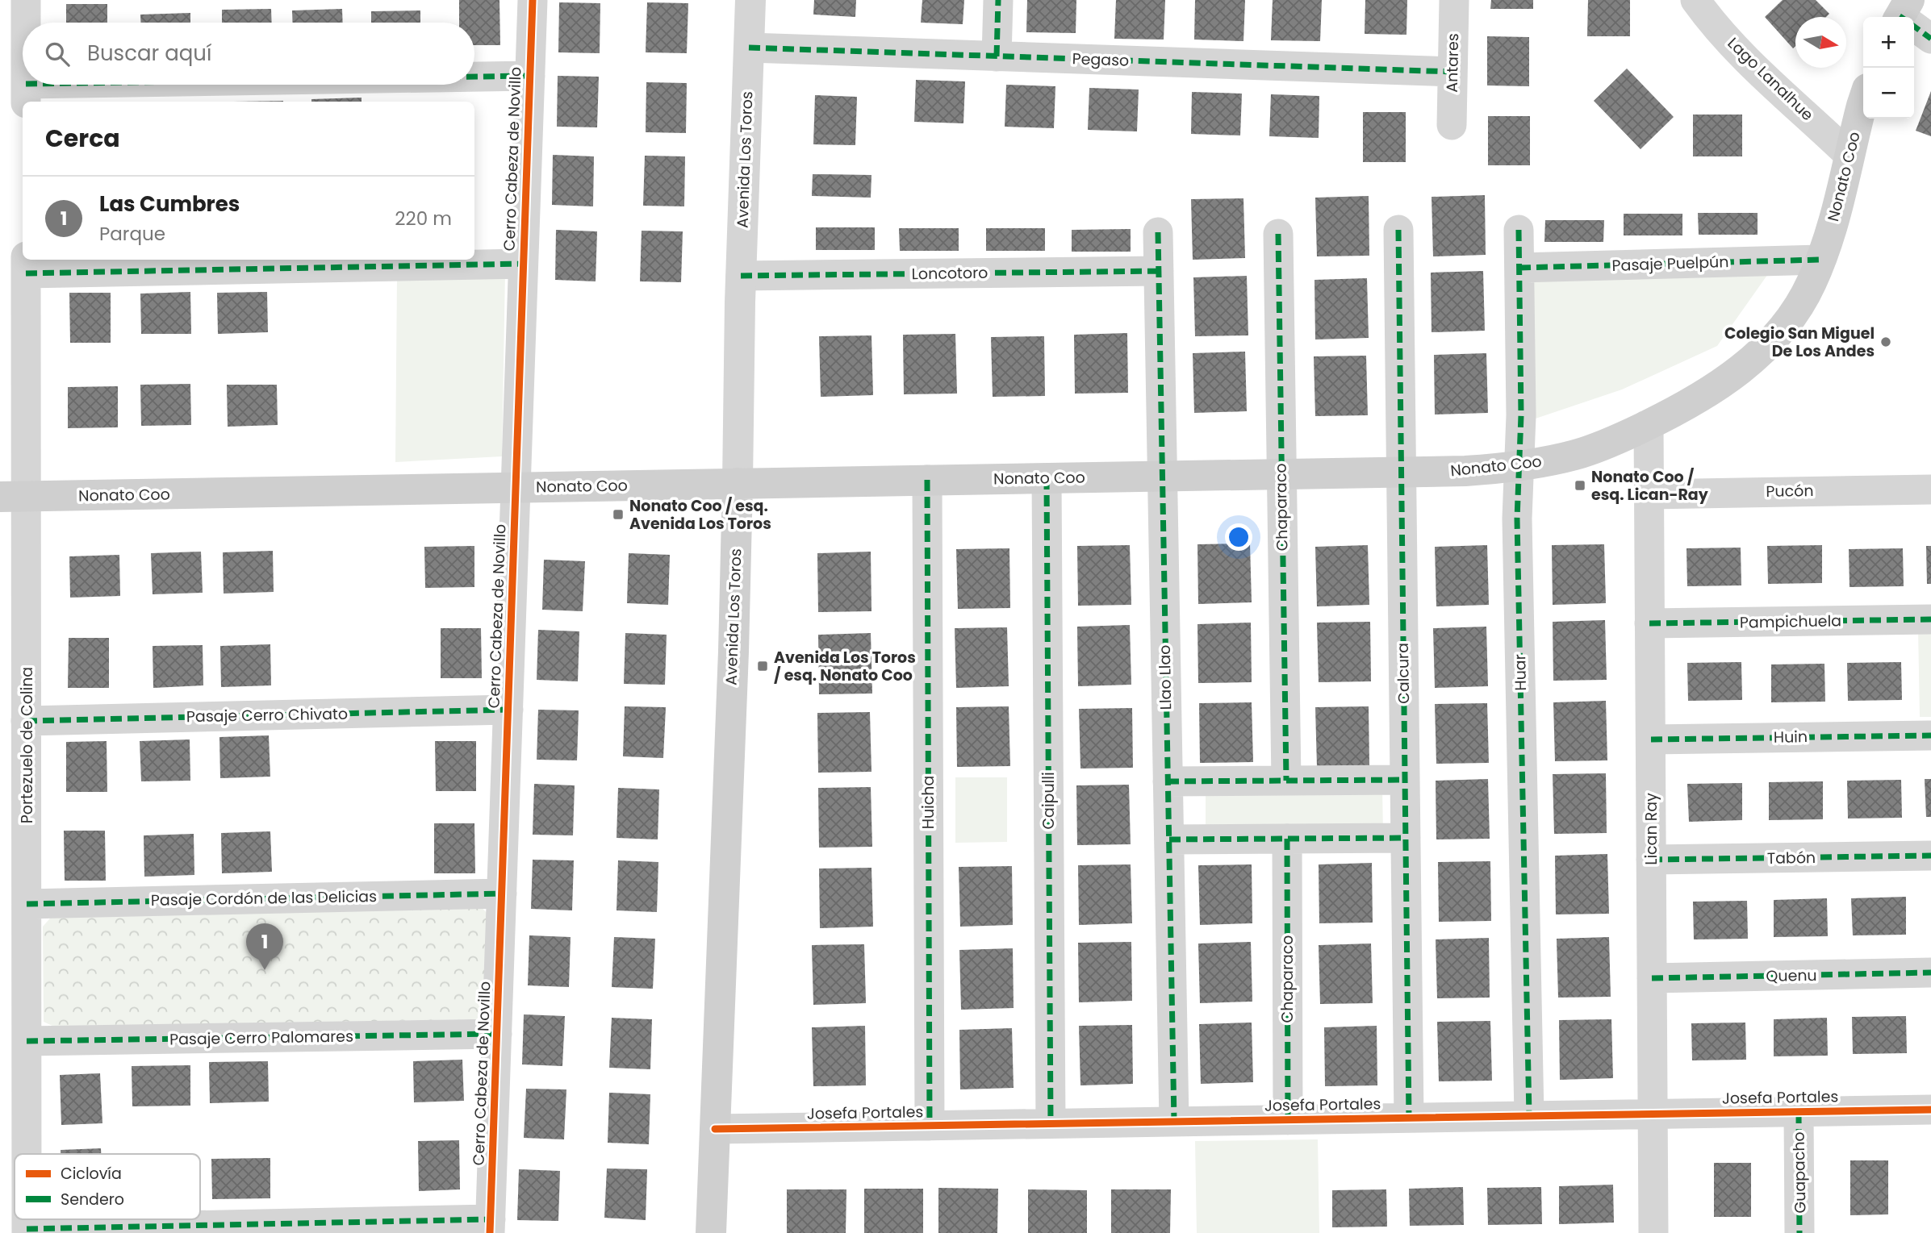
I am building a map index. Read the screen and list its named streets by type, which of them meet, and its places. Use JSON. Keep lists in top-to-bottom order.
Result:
{
  "streets": {
    "main road": ["Avenida Los Toros", "Nonato Coo"],
    "street": [
      "Pegaso",
      "Antares",
      "Lago Lanalhue",
      "Cerro Cabeza de Novillo",
      "Pasaje Puelpún",
      "Loncotoro",
      "Pucón",
      "Chaparaco",
      "Pampichuela",
      "Huar",
      "Calcura",
      "Llao Llao",
      "Pasaje Cerro Chivato",
      "Huin",
      "Portezuelo de Colina",
      "Caipulli",
      "Huicha",
      "Lican Ray",
      "Tabón",
      "Pasaje Cordón de las Delicias",
      "Quenu",
      "Pasaje Cerro Palomares",
      "Josefa Portales",
      "Guapacho"
    ]
  },
  "crossings": [
    ["Pegaso", "Antares"],
    ["Pegaso", "Avenida Los Toros"],
    ["Lago Lanalhue", "Nonato Coo"],
    ["Cerro Cabeza de Novillo", "Nonato Coo"],
    ["Cerro Cabeza de Novillo", "Pasaje Cerro Chivato"],
    ["Cerro Cabeza de Novillo", "Pasaje Cordón de las Delicias"],
    ["Cerro Cabeza de Novillo", "Pasaje Cerro Palomares"],
    ["Avenida Los Toros", "Nonato Coo"],
    ["Avenida Los Toros", "Loncotoro"],
    ["Avenida Los Toros", "Josefa Portales"],
    ["Nonato Coo", "Pasaje Puelpún"],
    ["Nonato Coo", "Chaparaco"],
    ["Nonato Coo", "Huar"],
    ["Nonato Coo", "Calcura"],
    ["Nonato Coo", "Llao Llao"],
    ["Nonato Coo", "Portezuelo de Colina"],
    ["Nonato Coo", "Caipulli"],
    ["Nonato Coo", "Huicha"],
    ["Nonato Coo", "Lican Ray"],
    ["Pasaje Puelpún", "Huar"],
    ["Loncotoro", "Llao Llao"],
    ["Pucón", "Lican Ray"],
    ["Chaparaco", "Josefa Portales"],
    ["Pampichuela", "Lican Ray"],
    ["Huar", "Josefa Portales"],
    ["Calcura", "Josefa Portales"],
    ["Llao Llao", "Josefa Portales"],
    ["Pasaje Cerro Chivato", "Portezuelo de Colina"],
    ["Huin", "Lican Ray"],
    ["Portezuelo de Colina", "Pasaje Cordón de las Delicias"],
    ["Portezuelo de Colina", "Pasaje Cerro Palomares"],
    ["Caipulli", "Josefa Portales"],
    ["Huicha", "Josefa Portales"],
    ["Lican Ray", "Tabón"],
    ["Lican Ray", "Quenu"],
    ["Lican Ray", "Josefa Portales"],
    ["Josefa Portales", "Guapacho"]
  ],
  "places": {
    "other": ["Colegio San Miguel De Los Andes"],
    "transit": ["Nonato Coo / esq. Lican-Ray", "Nonato Coo / esq. Avenida Los Toros", "Avenida Los Toros / esq. Nonato Coo"]
  },
  "legend": ["Ciclovía", "Sendero"],
  "north": "right",
  "page": {
    "map_buttons": ["+", "−"],
    "search": "Buscar aquí",
    "heading": "Cerca",
    "list": [
      {
        "mark": "1",
        "name": "Las Cumbres",
        "note": "Parque",
        "value": "220 m"
      }
    ],
    "pins": "1"
  }
}
